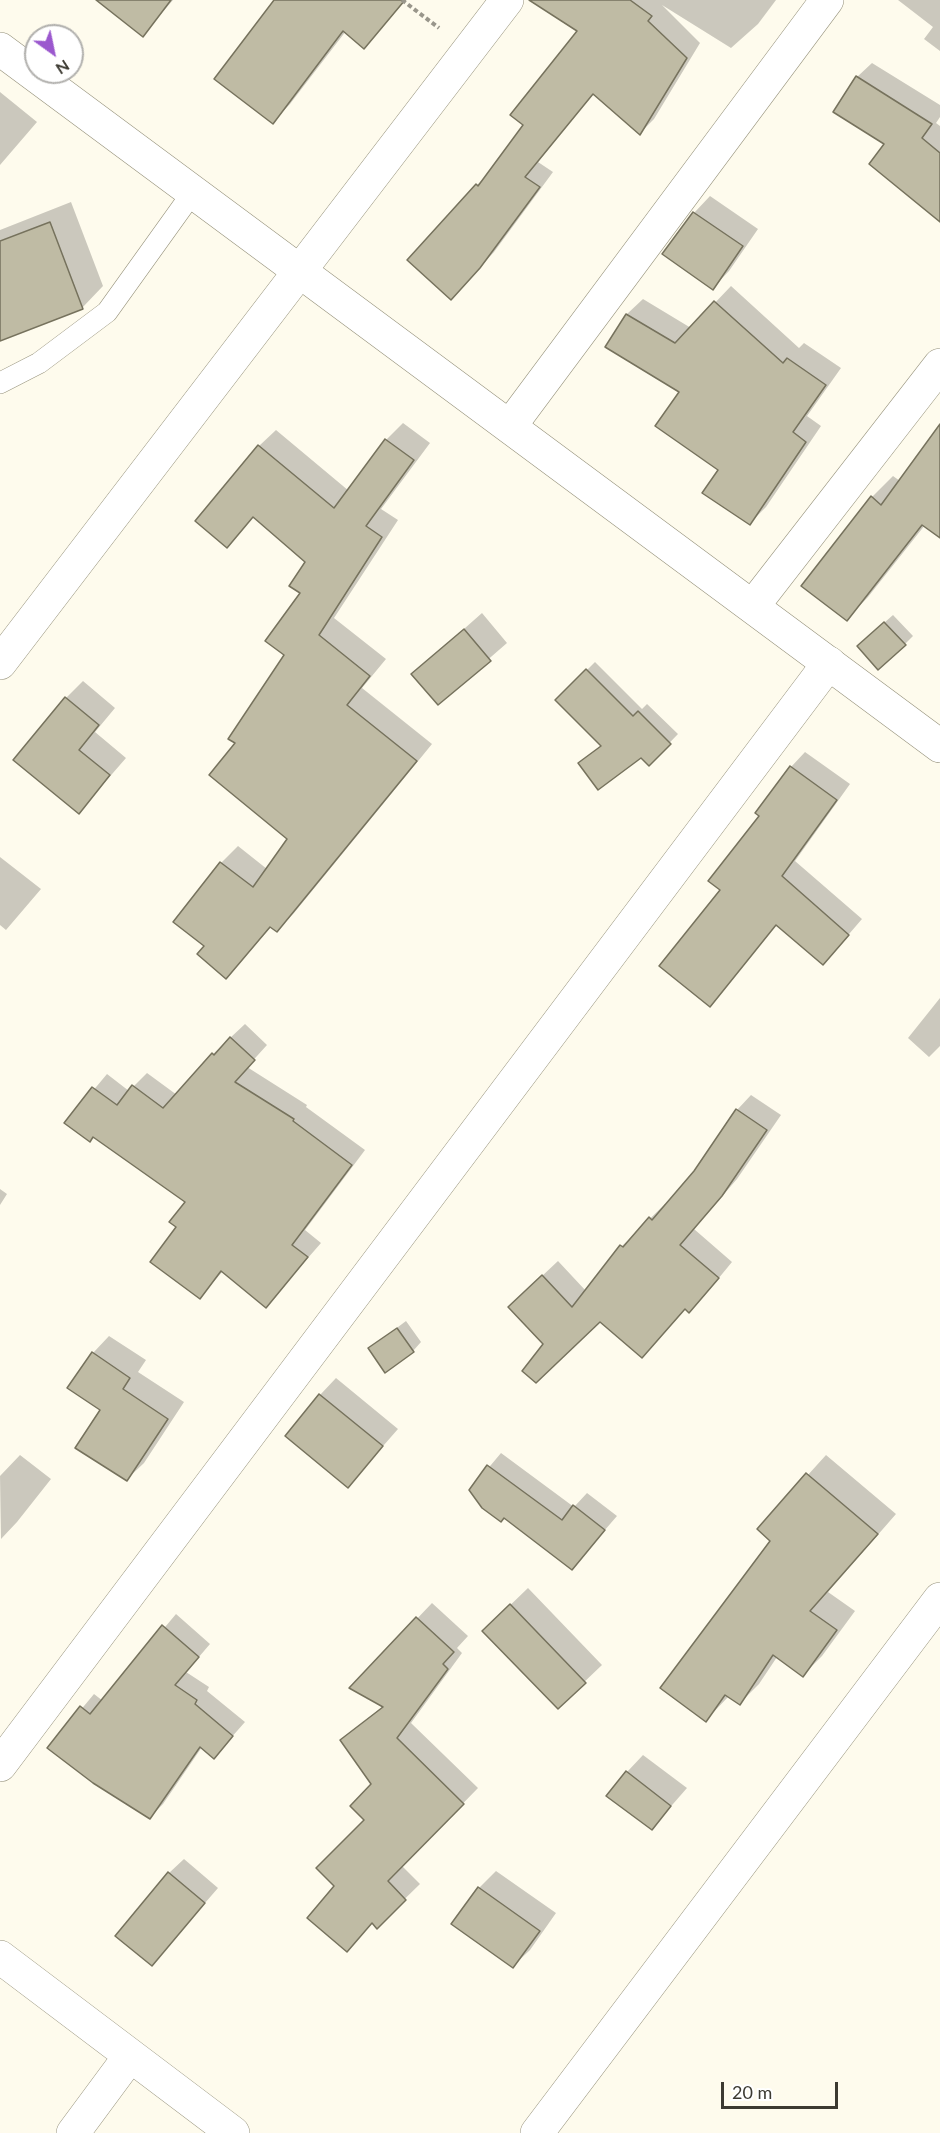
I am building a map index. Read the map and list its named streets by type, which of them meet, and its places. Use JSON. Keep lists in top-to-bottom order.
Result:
{
  "scale_bar": "20 m",
  "north": "bottom right"
}
